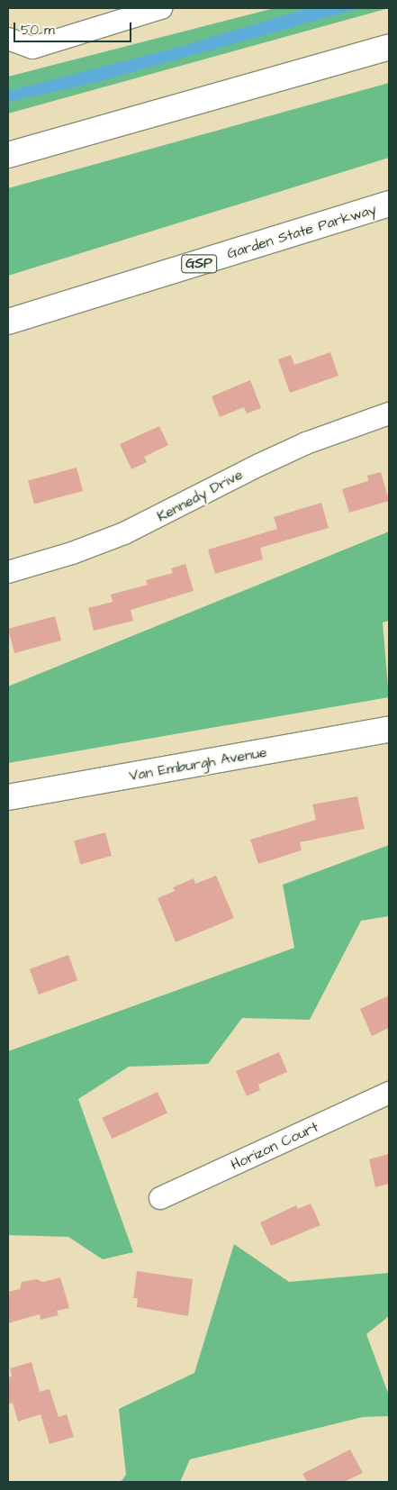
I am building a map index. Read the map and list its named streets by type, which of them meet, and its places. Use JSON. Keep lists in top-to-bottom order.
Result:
{
  "streets": {
    "main road": ["Garden State Parkway", "GSP", "Van Emburgh Avenue"],
    "street": ["Kennedy Drive", "Horizon Court"]
  },
  "scale_bar": "50 m"
}
